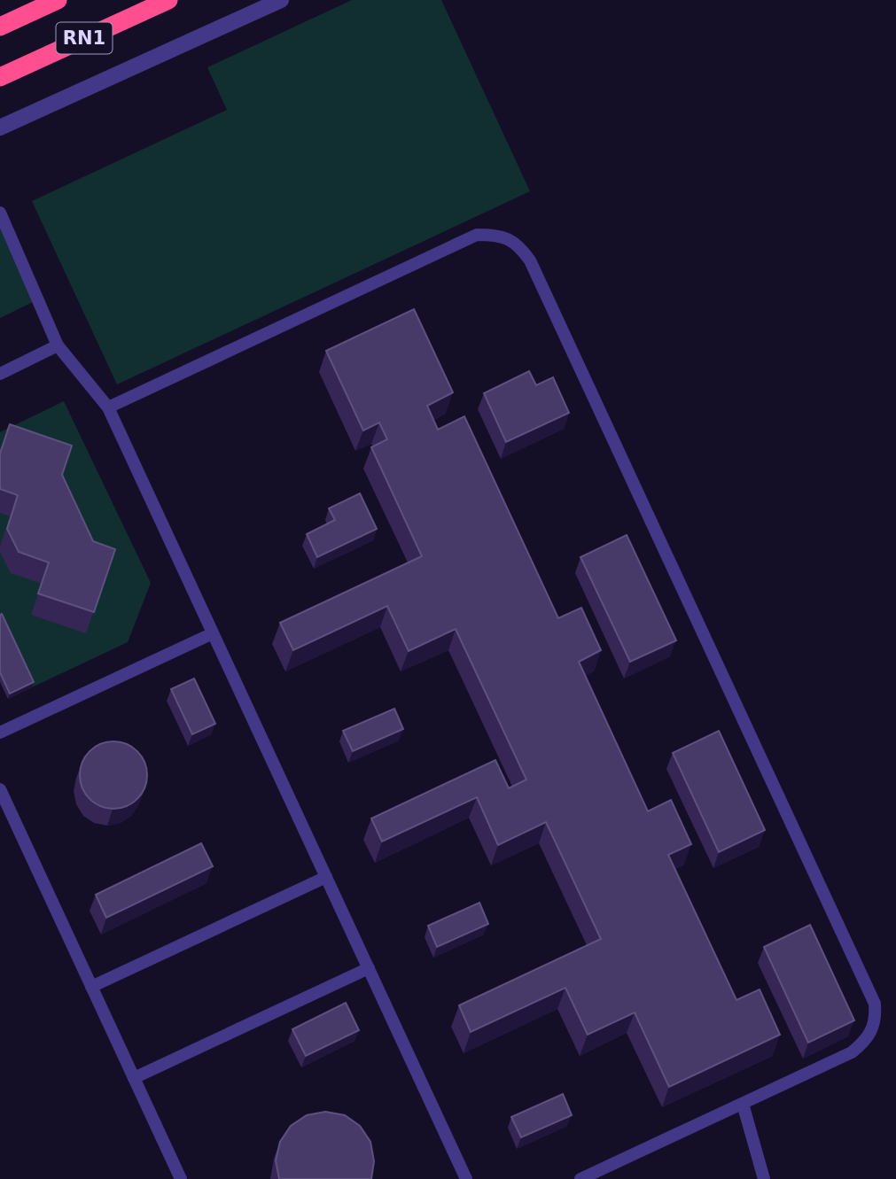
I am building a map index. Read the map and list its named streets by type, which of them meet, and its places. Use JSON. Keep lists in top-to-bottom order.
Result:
{
  "streets": {
    "highway": ["RN1"]
  }
}
